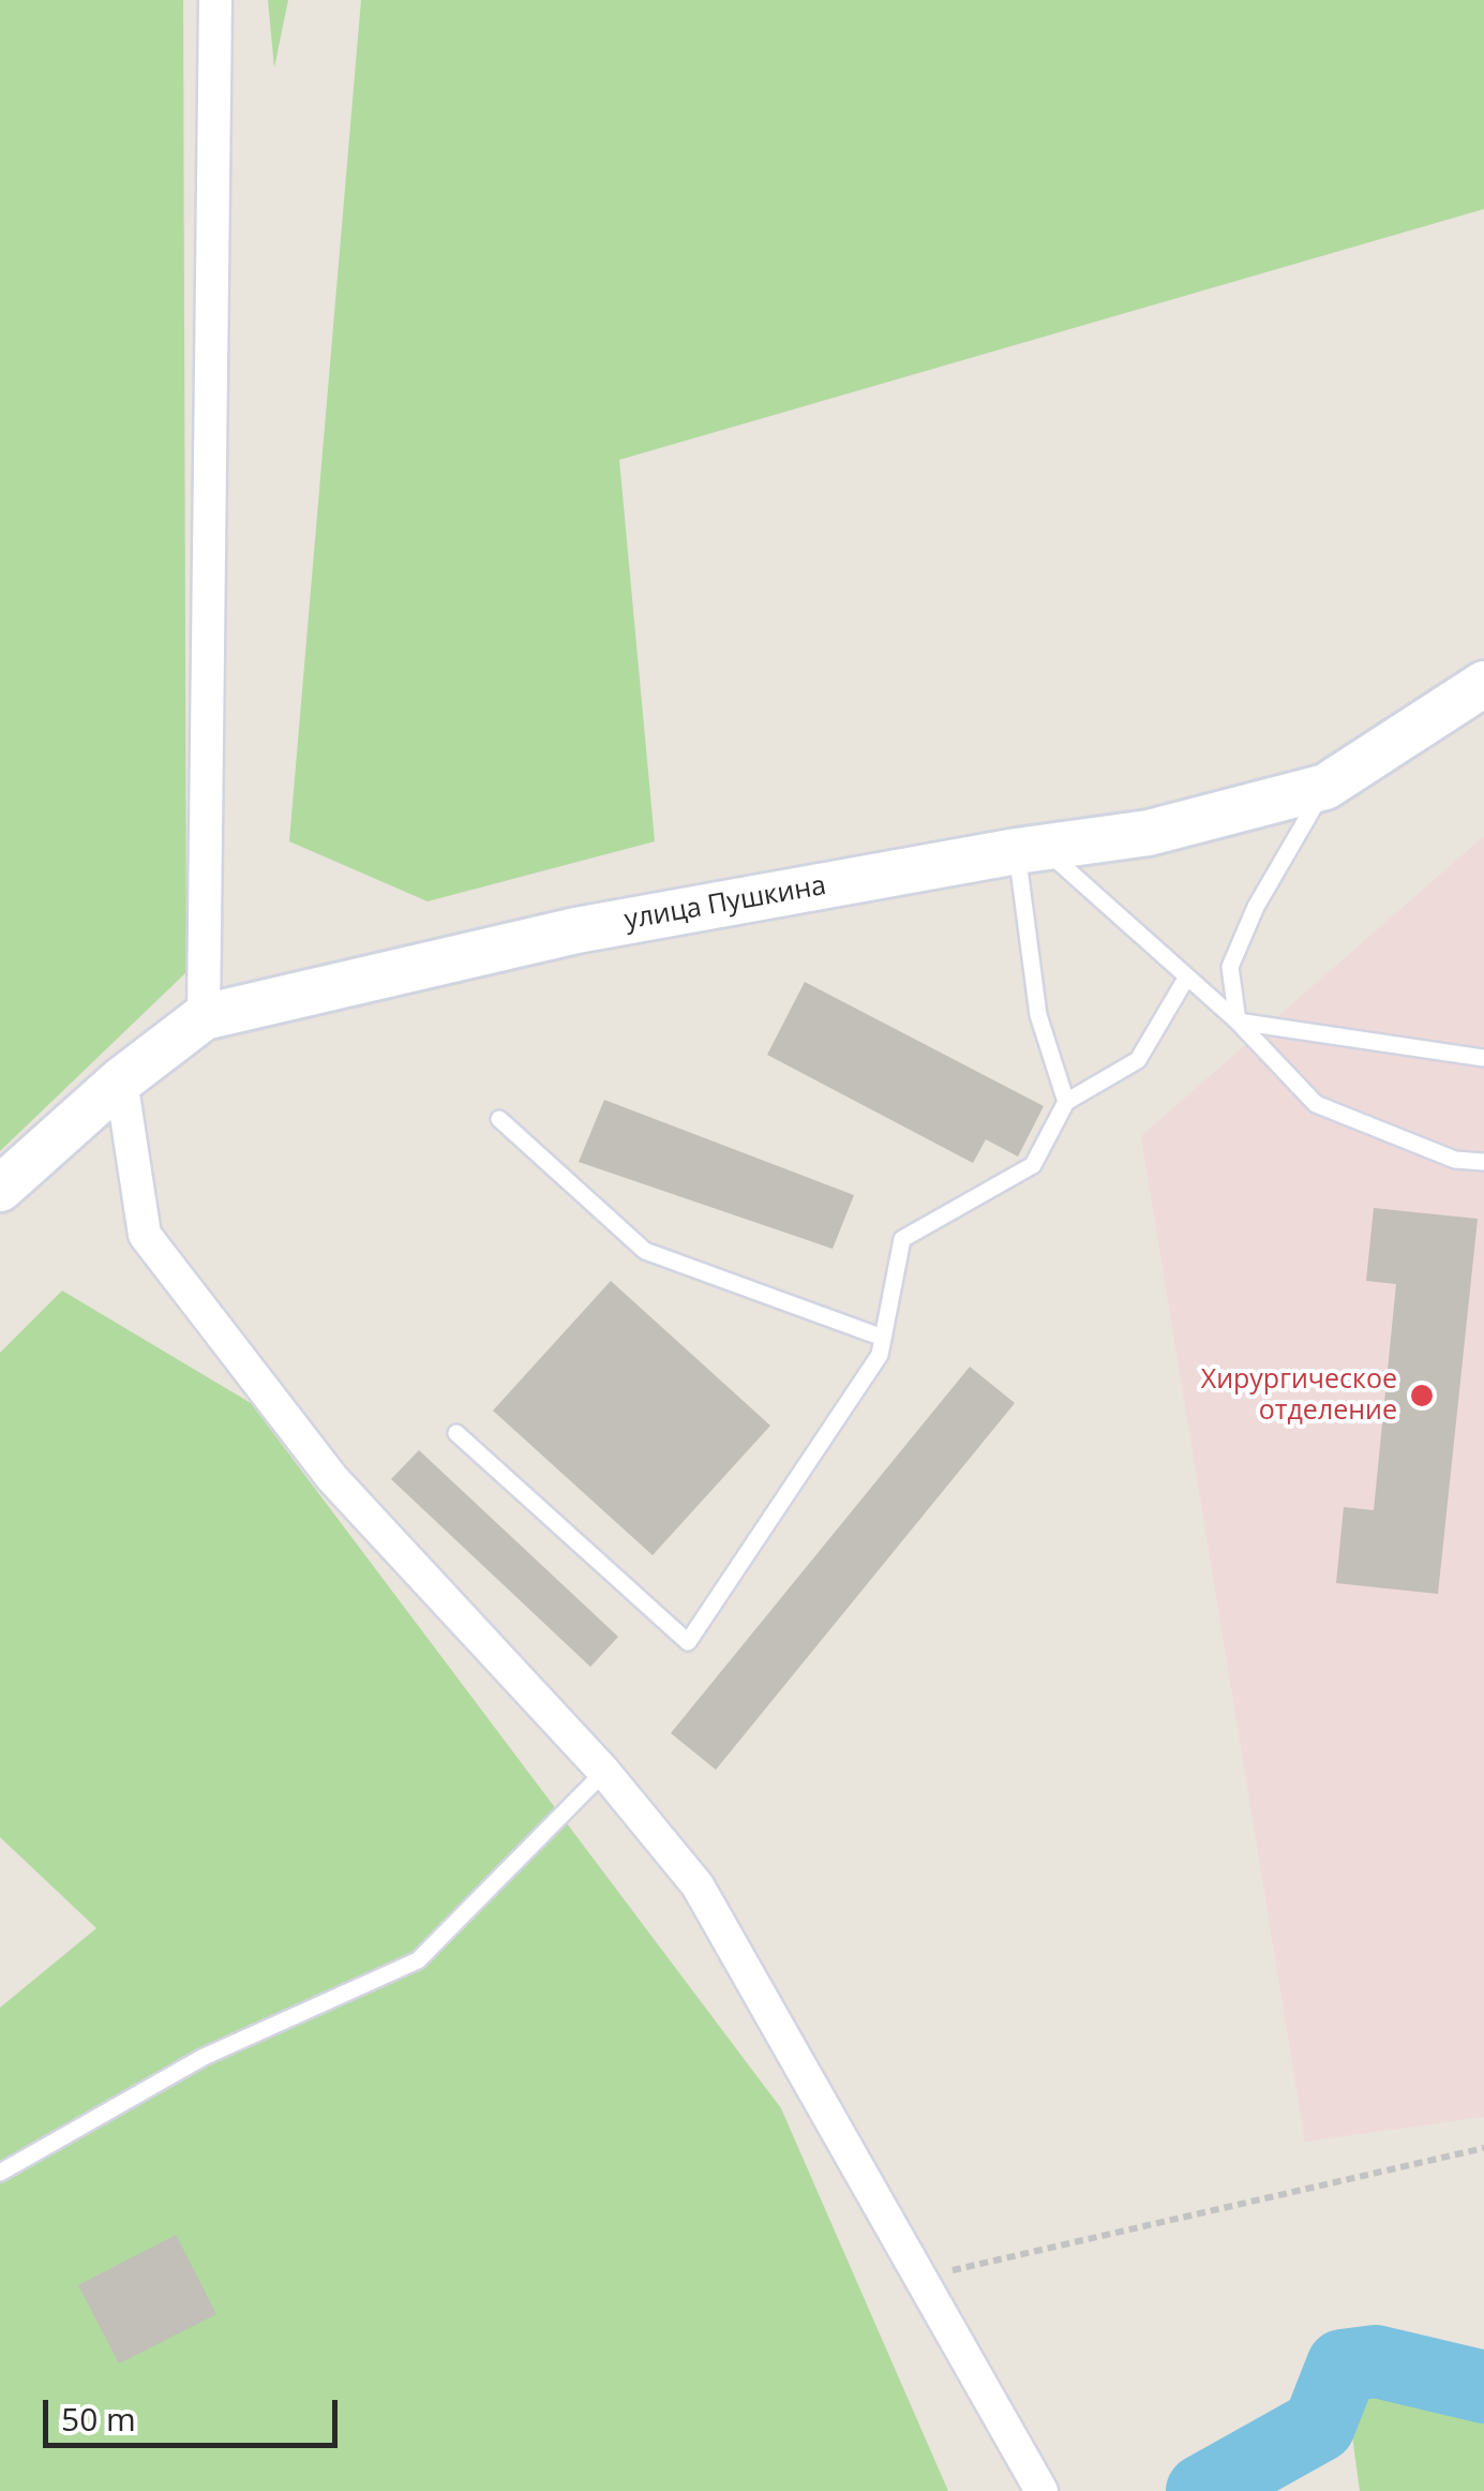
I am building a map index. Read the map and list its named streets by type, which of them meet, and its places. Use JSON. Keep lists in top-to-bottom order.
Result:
{
  "streets": {
    "street": ["улица Пушкина"]
  },
  "places": ["Хирургическое отделение"],
  "scale_bar": "50 m"
}
